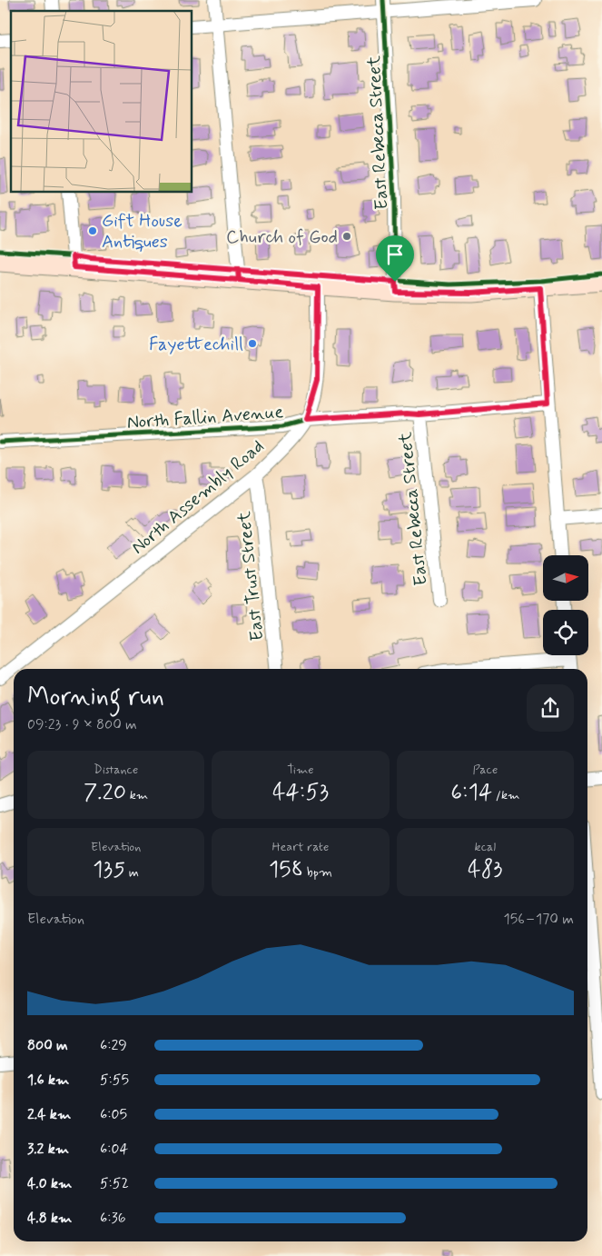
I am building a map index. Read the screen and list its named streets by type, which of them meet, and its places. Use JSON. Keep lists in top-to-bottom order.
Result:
{
  "streets": {
    "street": [
      "East Rebecca Street",
      "North Fallin Avenue",
      "North Assembly Road",
      "East Trust Street"
    ]
  },
  "crossings": [
    ["East Rebecca Street", "North Fallin Avenue"],
    ["North Fallin Avenue", "North Assembly Road"],
    ["North Assembly Road", "East Trust Street"]
  ],
  "places": ["Gift House Antiques", "Church of God", "Fayettechill"],
  "north": "right",
  "page": {
    "heading": ["Morning run", "09:23 · 9 × 800 m"],
    "stats": [
      ["Distance", "7.20 km"],
      ["Time", "44:53"],
      ["Pace", "6:14 /km"],
      ["Elevation", "135 m"],
      ["Heart rate", "158 bpm"],
      ["kcal", "483"]
    ],
    "chart": ["Elevation", "156–170 m"],
    "list": [
      {
        "name": "800 m",
        "note": "6:29"
      },
      {
        "name": "1.6 km",
        "note": "5:55"
      },
      {
        "name": "2.4 km",
        "note": "6:05"
      },
      {
        "name": "3.2 km",
        "note": "6:04"
      },
      {
        "name": "4.0 km",
        "note": "5:52"
      },
      {
        "name": "4.8 km",
        "note": "6:36"
      }
    ]
  }
}
